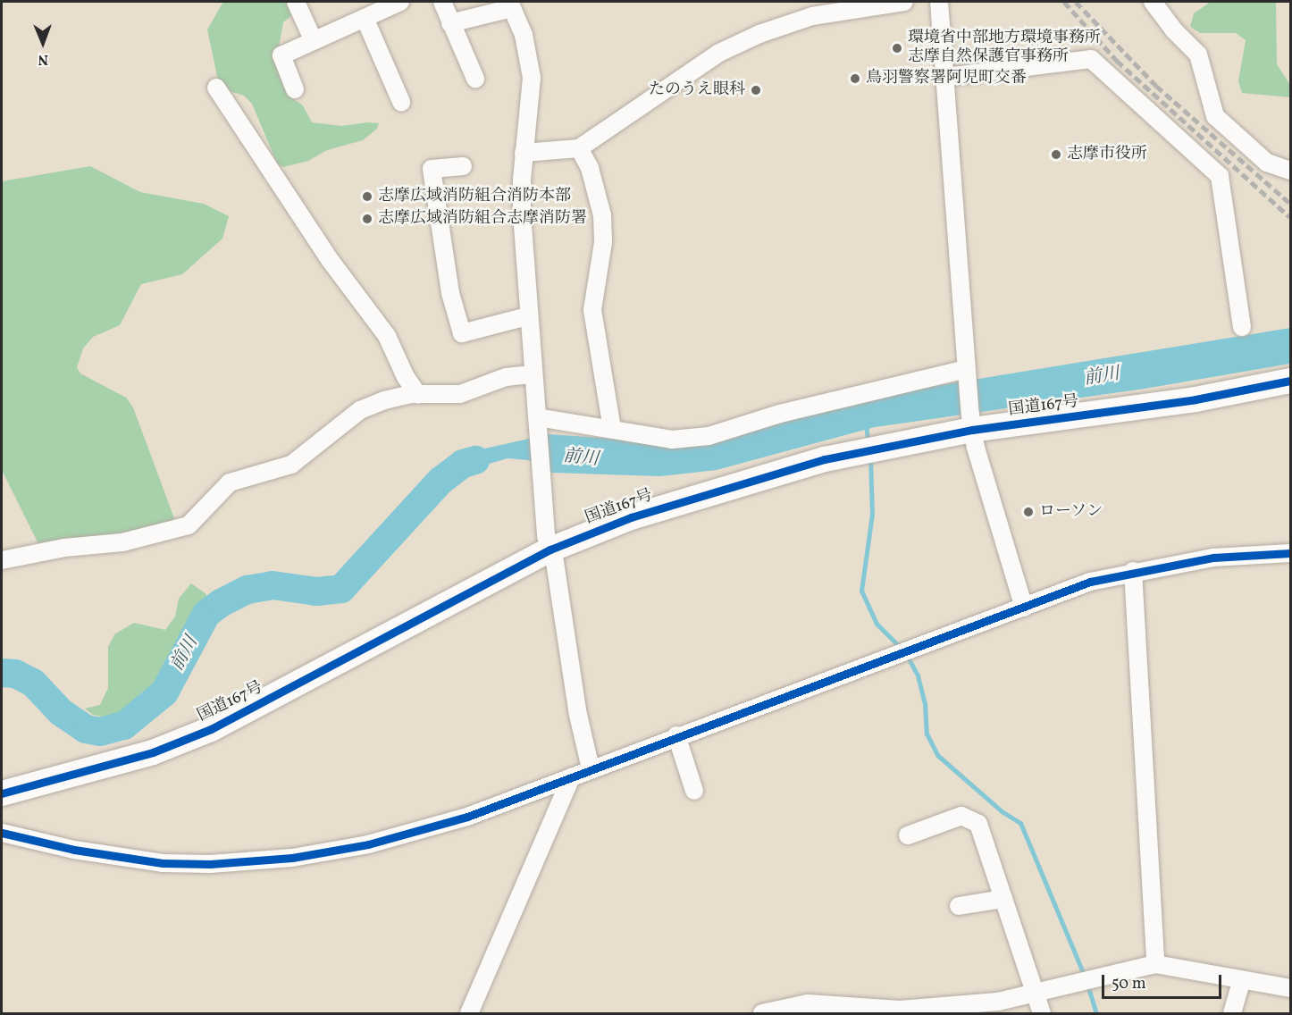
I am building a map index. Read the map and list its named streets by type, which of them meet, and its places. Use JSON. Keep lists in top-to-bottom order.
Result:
{
  "streets": {
    "highway": ["国道167号"]
  },
  "water": ["前川"],
  "places": [
    "環境省中部地方環境事務所 志摩自然保護官事務所",
    "鳥羽警察署阿児町交番",
    "たのうえ眼科",
    "志摩市役所",
    "志摩広域消防組合消防本部",
    "志摩広域消防組合志摩消防署",
    "ローソン"
  ],
  "scale_bar": "50 m",
  "north": "bottom"
}
